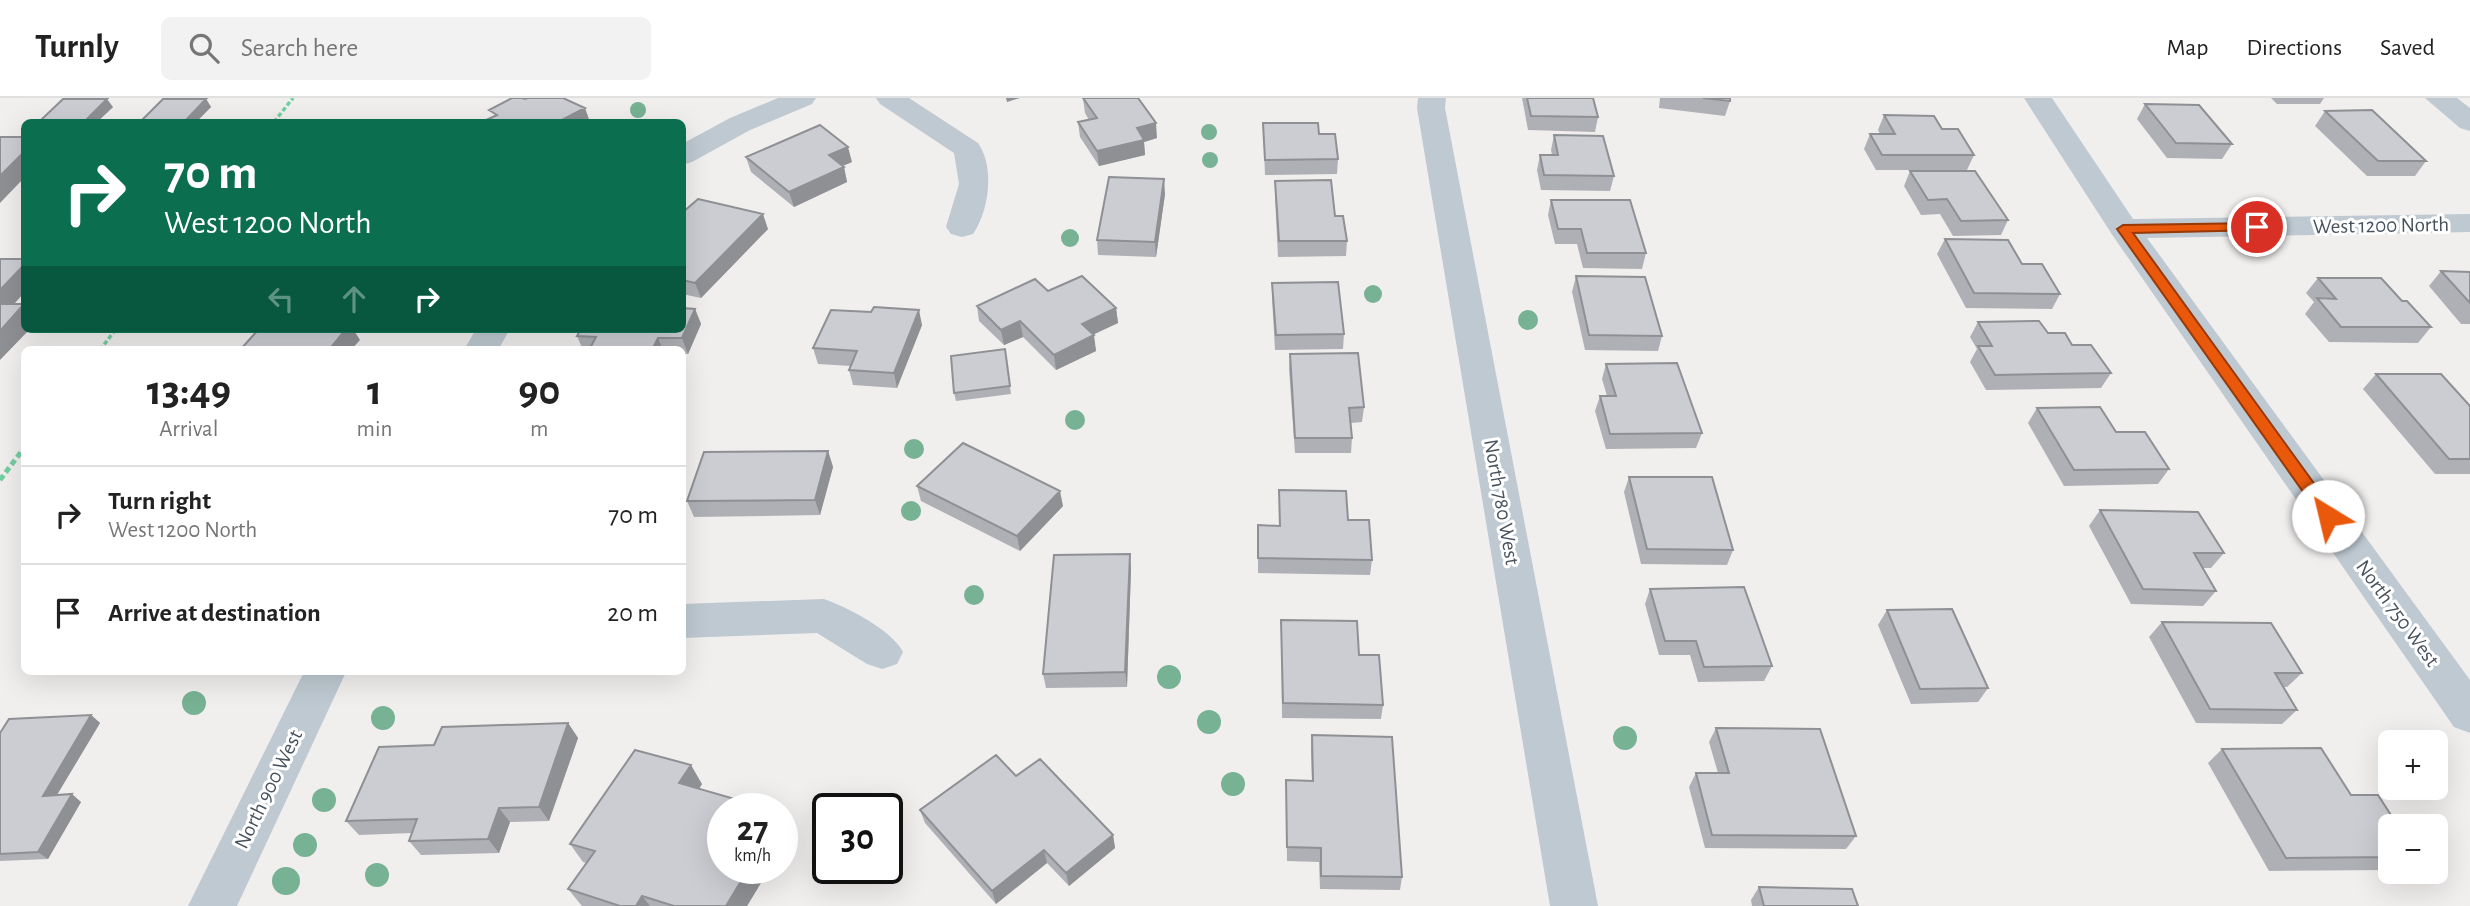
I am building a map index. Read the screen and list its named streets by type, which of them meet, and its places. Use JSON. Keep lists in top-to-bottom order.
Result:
{
  "streets": {
    "street": [
      "West 1200 North",
      "North 780 West",
      "North 750 West",
      "North 900 West"
    ]
  },
  "crossings": [
    ["West 1200 North", "North 750 West"]
  ],
  "page": {
    "header": "Turnly",
    "search": "Search here",
    "nav": ["Map", "Directions", "Saved"],
    "turn": ["70 m", "West 1200 North"],
    "eta": [
      "13:49",
      "Arrival",
      "1",
      "min",
      "90",
      "m"
    ],
    "list": [
      {
        "name": "Turn right",
        "note": "West 1200 North",
        "value": "70 m"
      },
      {
        "name": "Arrive at destination",
        "value": "20 m"
      }
    ],
    "map_buttons": ["+", "−"],
    "speed": "27 km/h",
    "limit": "30"
  }
}
